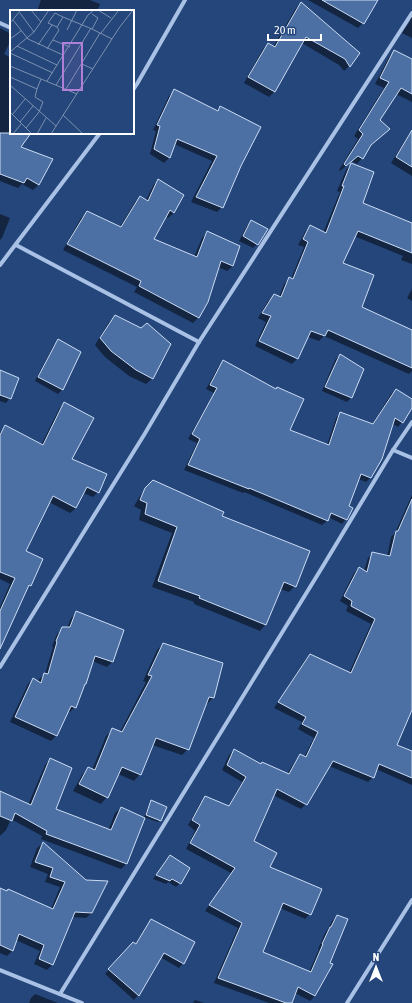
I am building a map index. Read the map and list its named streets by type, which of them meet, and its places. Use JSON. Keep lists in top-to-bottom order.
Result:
{
  "scale_bar": "20 m",
  "north": "top"
}
